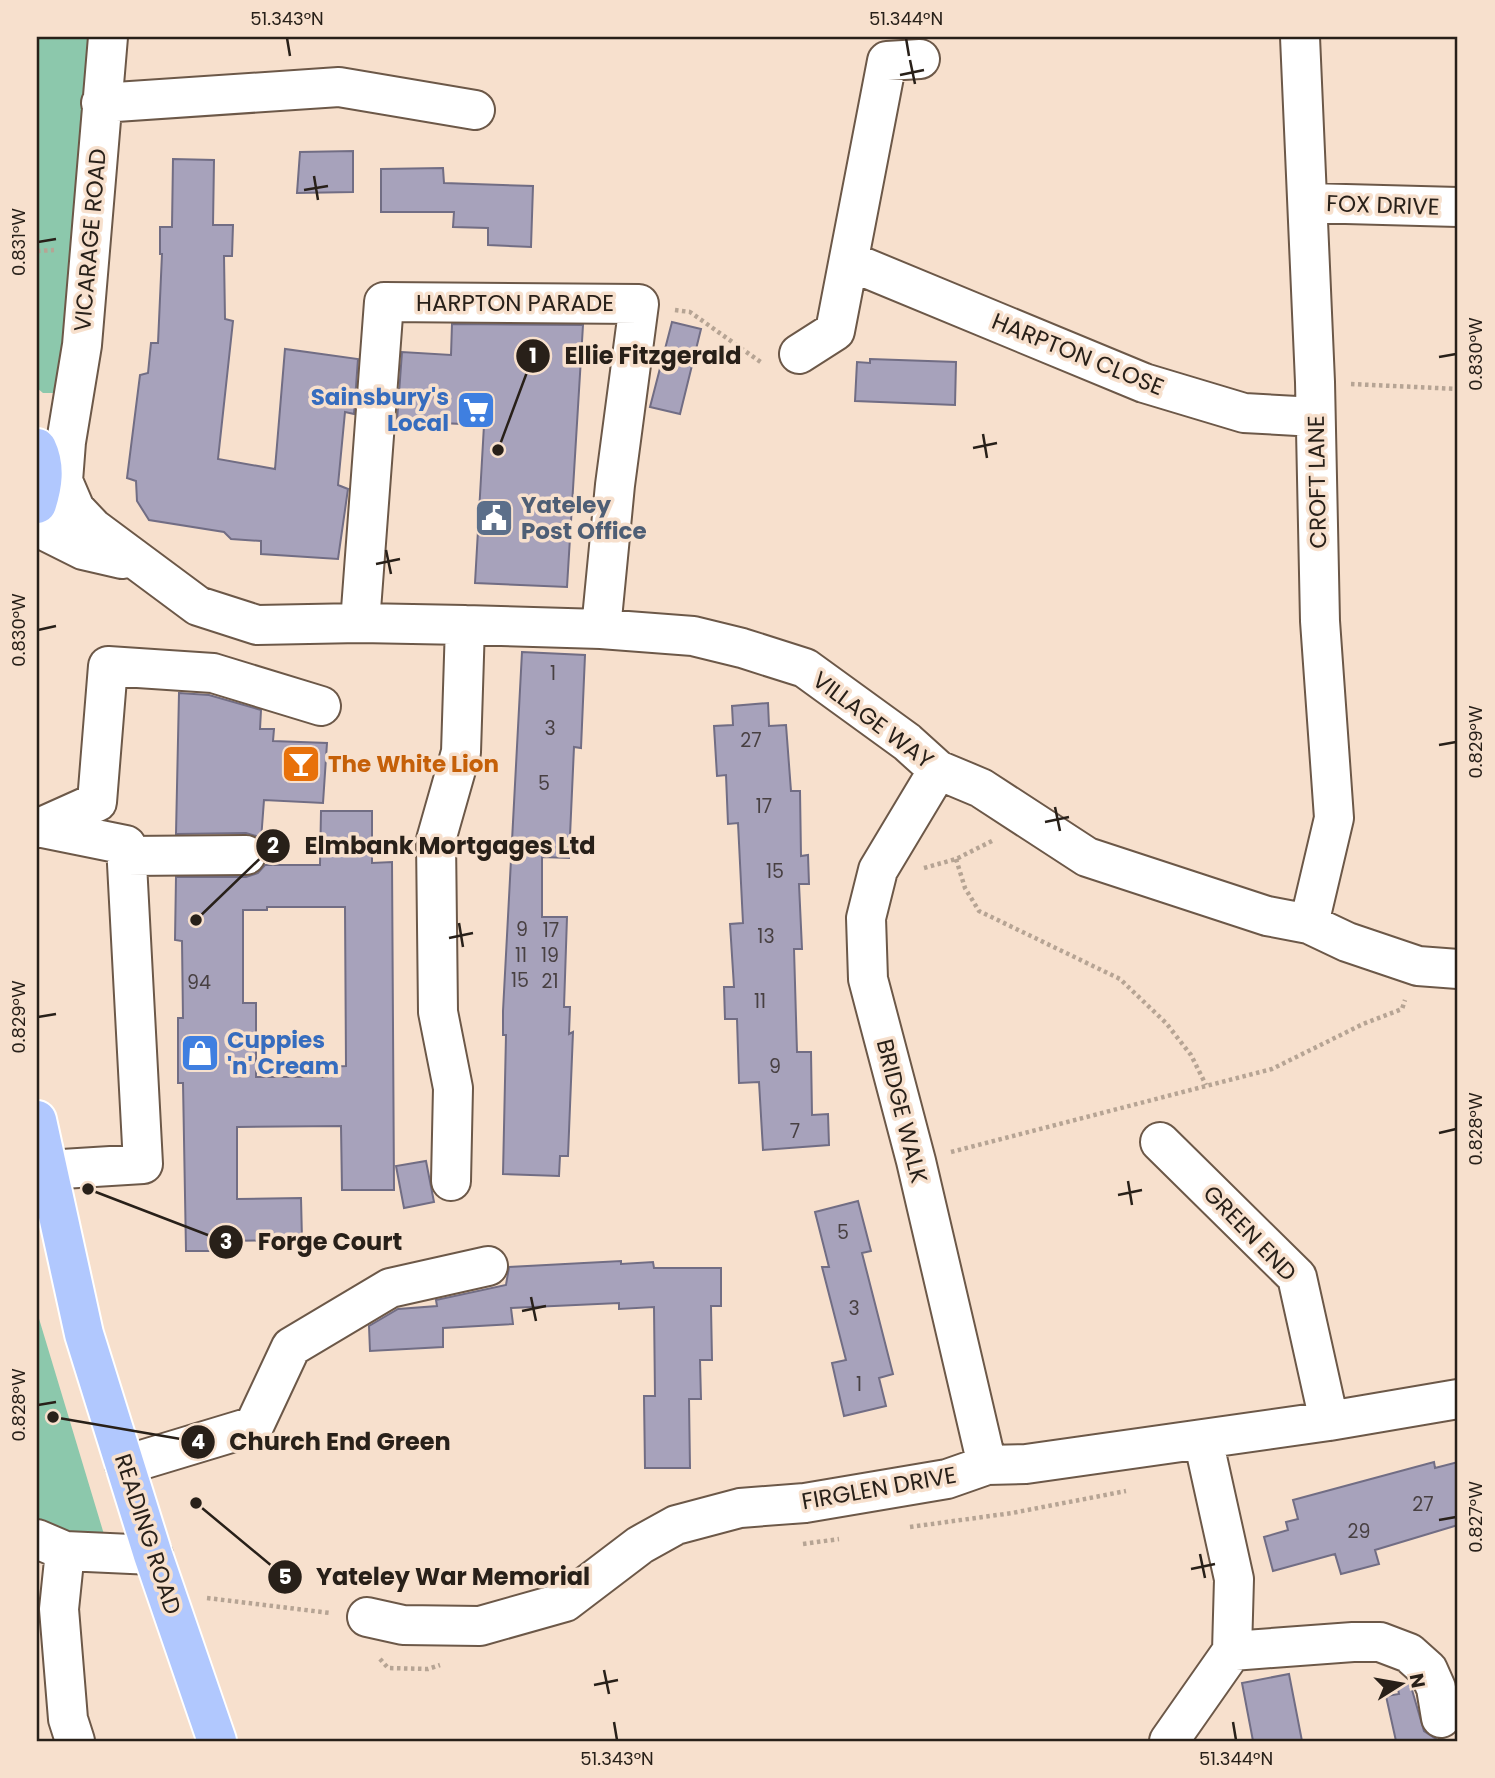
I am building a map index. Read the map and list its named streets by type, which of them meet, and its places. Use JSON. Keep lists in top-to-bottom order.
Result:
{
  "streets": {
    "main road": ["READING ROAD"],
    "street": [
      "FOX DRIVE",
      "VICARAGE ROAD",
      "HARPTON PARADE",
      "HARPTON CLOSE",
      "CROFT LANE",
      "VILLAGE WAY",
      "BRIDGE WALK",
      "GREEN END",
      "FIRGLEN DRIVE"
    ]
  },
  "crossings": [
    ["FOX DRIVE", "CROFT LANE"],
    ["VICARAGE ROAD", "VILLAGE WAY"],
    ["HARPTON PARADE", "VILLAGE WAY"],
    ["HARPTON CLOSE", "CROFT LANE"],
    ["CROFT LANE", "VILLAGE WAY"],
    ["VILLAGE WAY", "BRIDGE WALK"],
    ["BRIDGE WALK", "FIRGLEN DRIVE"],
    ["GREEN END", "FIRGLEN DRIVE"]
  ],
  "places": {
    "supermarket": ["Sainsbury's Local"],
    "other": [
      "Ellie Fitzgerald",
      "Elmbank Mortgages Ltd",
      "Forge Court",
      "Church End Green",
      "Yateley War Memorial"
    ],
    "public building": ["Yateley Post Office"],
    "bar": ["The White Lion"],
    "shop": ["Cuppies 'n' Cream"]
  },
  "house_numbers": [
    "1",
    "3",
    "27",
    "5",
    "17",
    "15",
    "9",
    "17",
    "13",
    "11",
    "19",
    "15",
    "21",
    "94",
    "11",
    "9",
    "7",
    "5",
    "3",
    "1",
    "27",
    "29"
  ],
  "north": "right",
  "coordinates": [
    "51.343°N",
    "51.344°N",
    "0.831°W",
    "0.830°W",
    "0.829°W",
    "0.828°W",
    "0.827°W"
  ]
}
